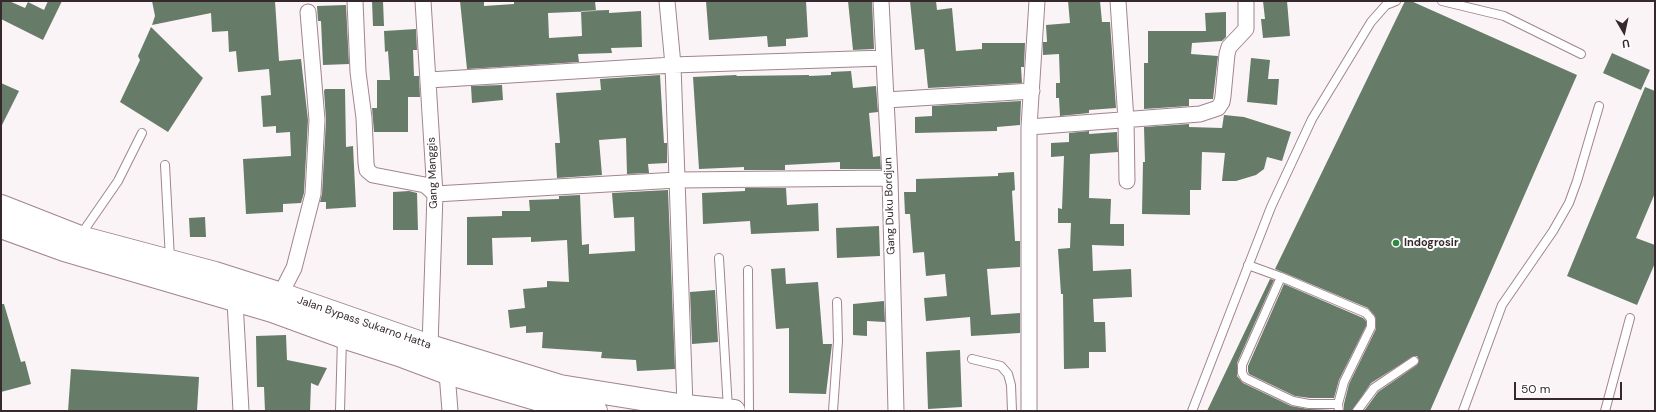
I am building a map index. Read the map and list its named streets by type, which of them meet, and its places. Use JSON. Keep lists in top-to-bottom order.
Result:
{
  "streets": {
    "highway": ["Jalan Bypass Sukarno Hatta"],
    "street": ["Gang Manggis", "Gang Duku Bordjun"]
  },
  "crossings": [
    ["Gang Manggis", "Jalan Bypass Sukarno Hatta"]
  ],
  "places": ["Indogrosir"],
  "scale_bar": "50 m",
  "north": "bottom"
}
